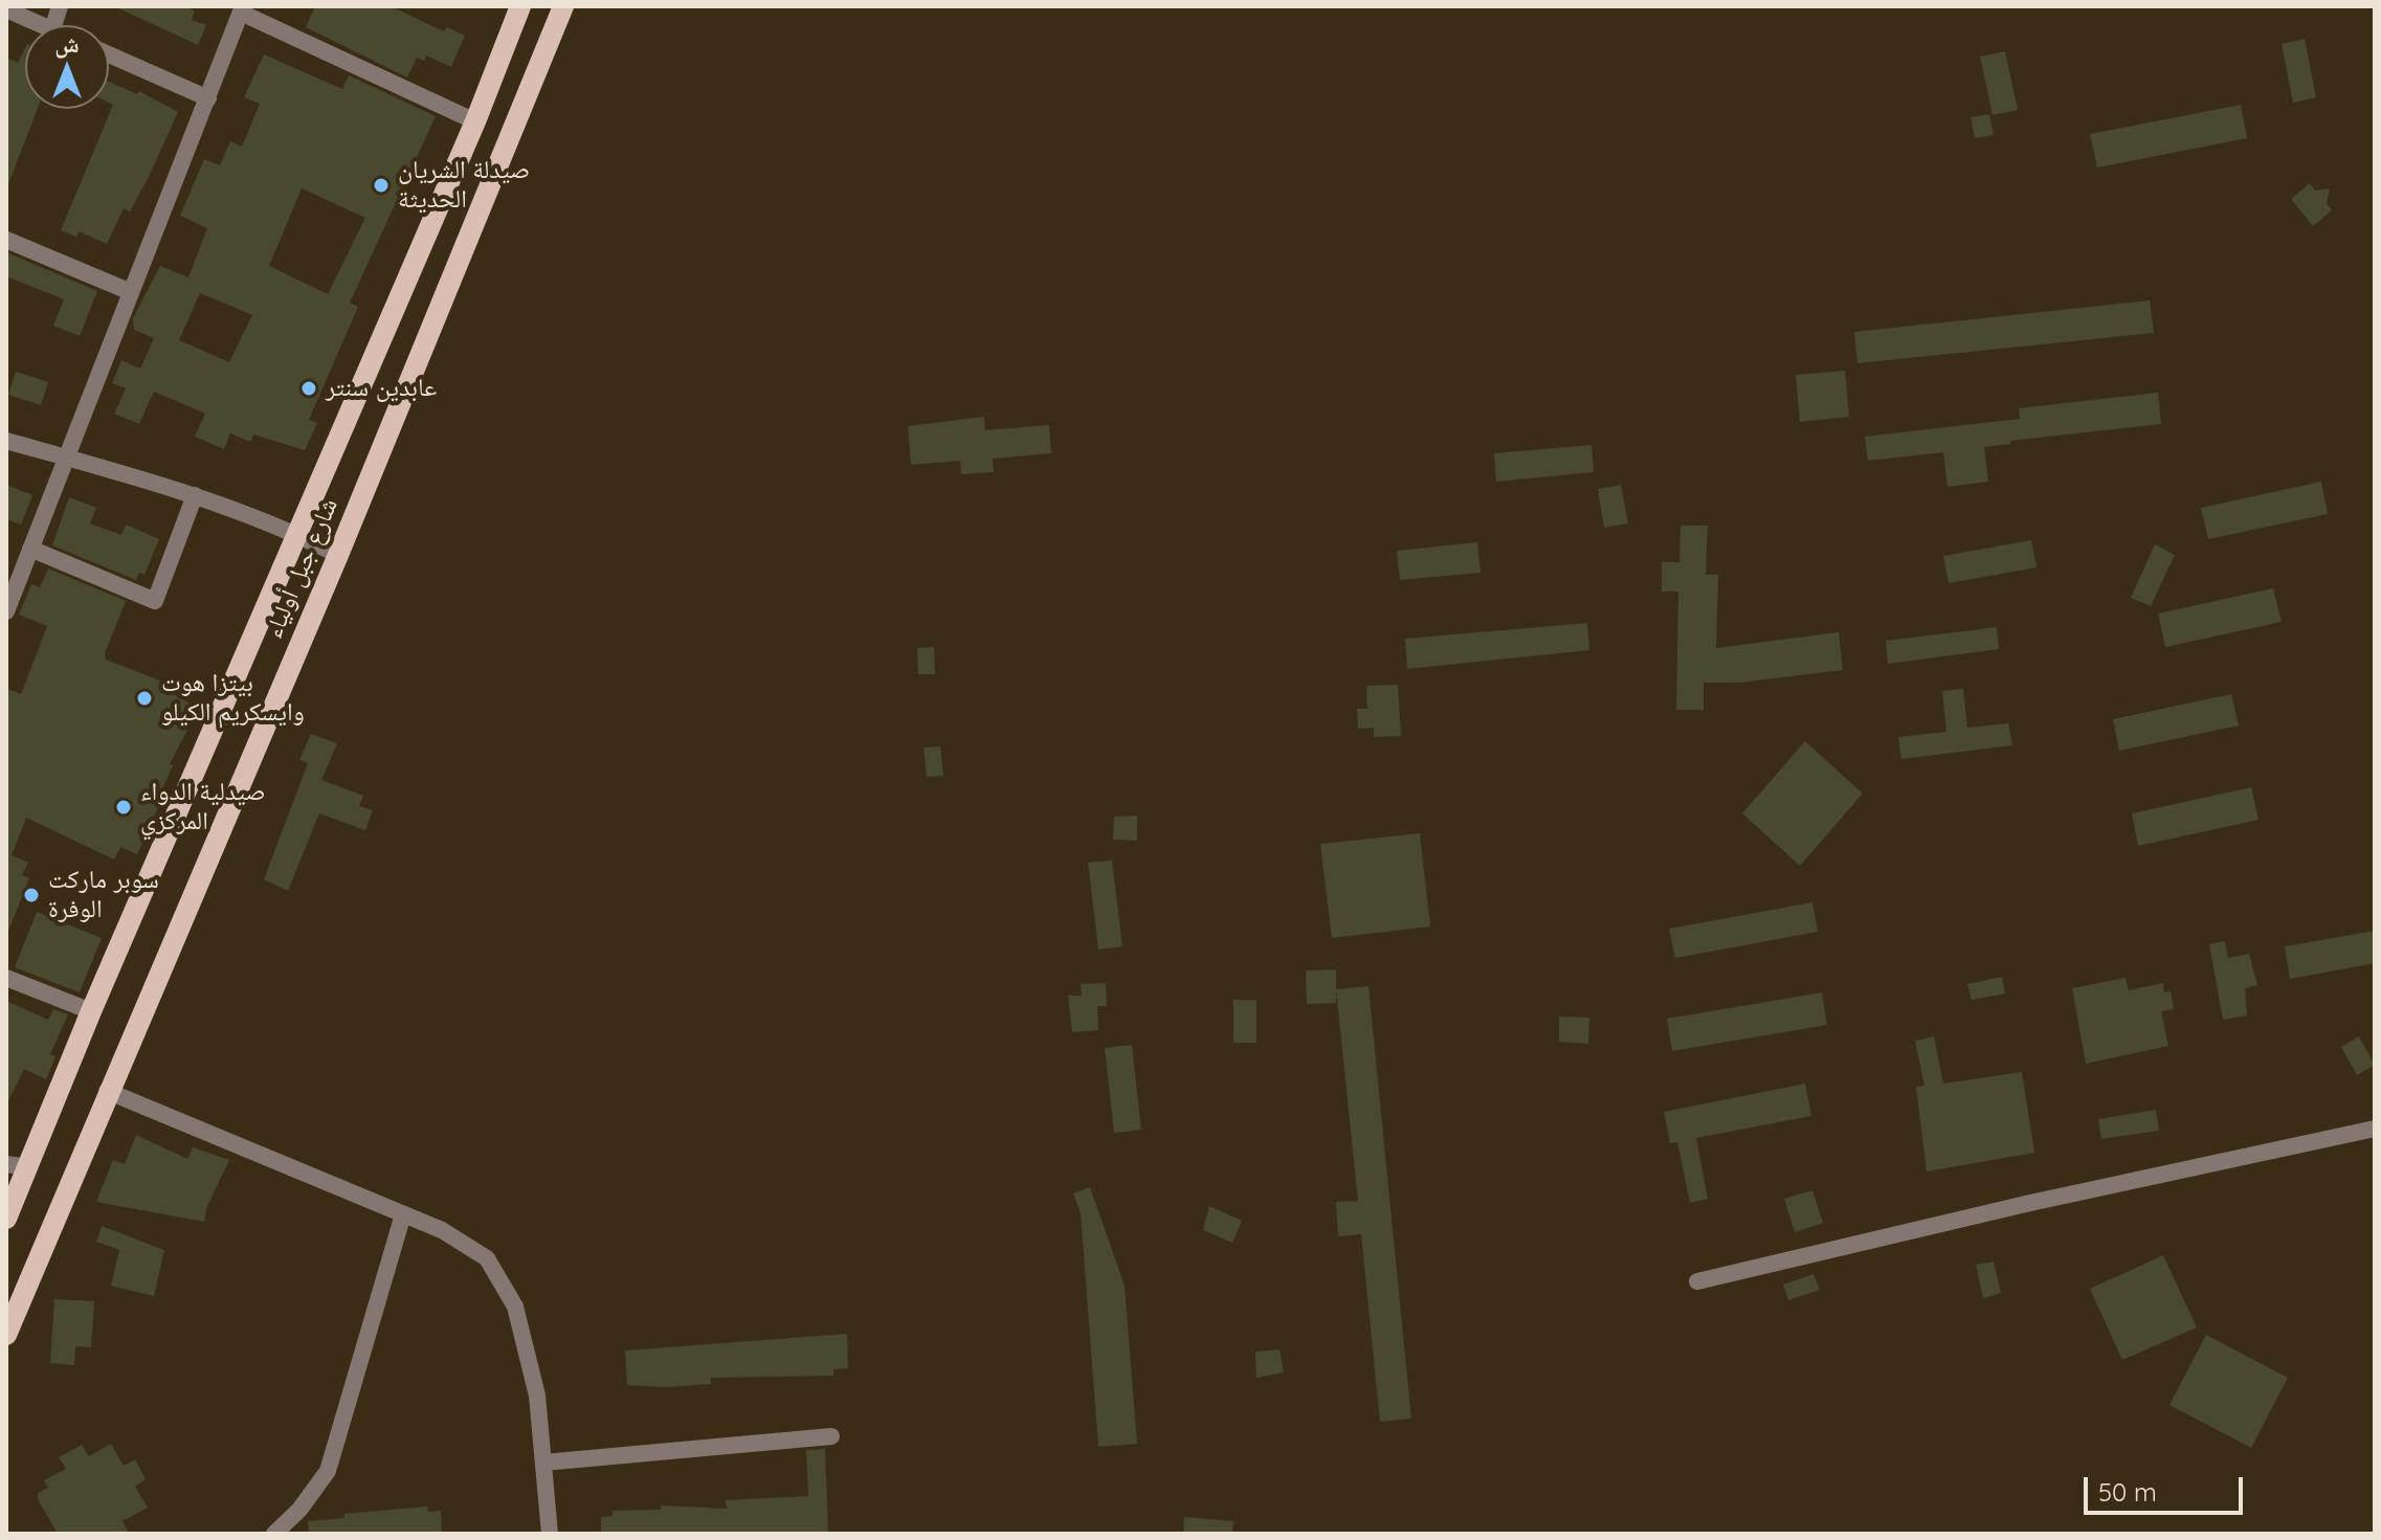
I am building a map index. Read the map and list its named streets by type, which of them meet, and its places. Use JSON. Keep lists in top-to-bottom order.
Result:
{
  "streets": {
    "main road": ["شارع جبل أولياء"]
  },
  "places": [
    "صيدلة الشريان الحديثة",
    "عابدين سنتر",
    "بيتزا هوت وايسكريم الكيلو",
    "صيدلية الدواء المركزي",
    "سوبر ماركت الوفرة"
  ],
  "scale_bar": "50 m",
  "north": "top"
}
